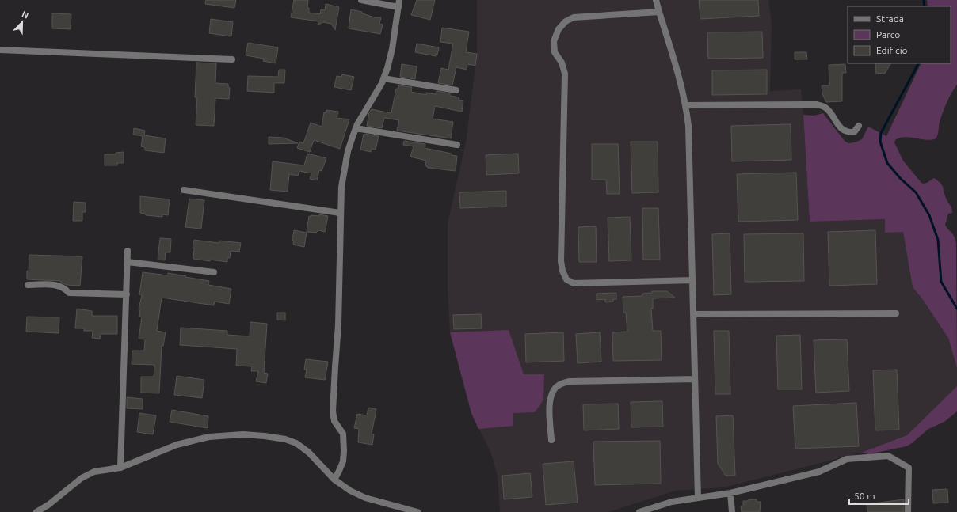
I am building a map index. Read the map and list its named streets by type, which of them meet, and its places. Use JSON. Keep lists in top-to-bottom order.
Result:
{
  "legend": ["Strada", "Parco", "Edificio"],
  "scale_bar": "50 m",
  "north": "top right"
}
